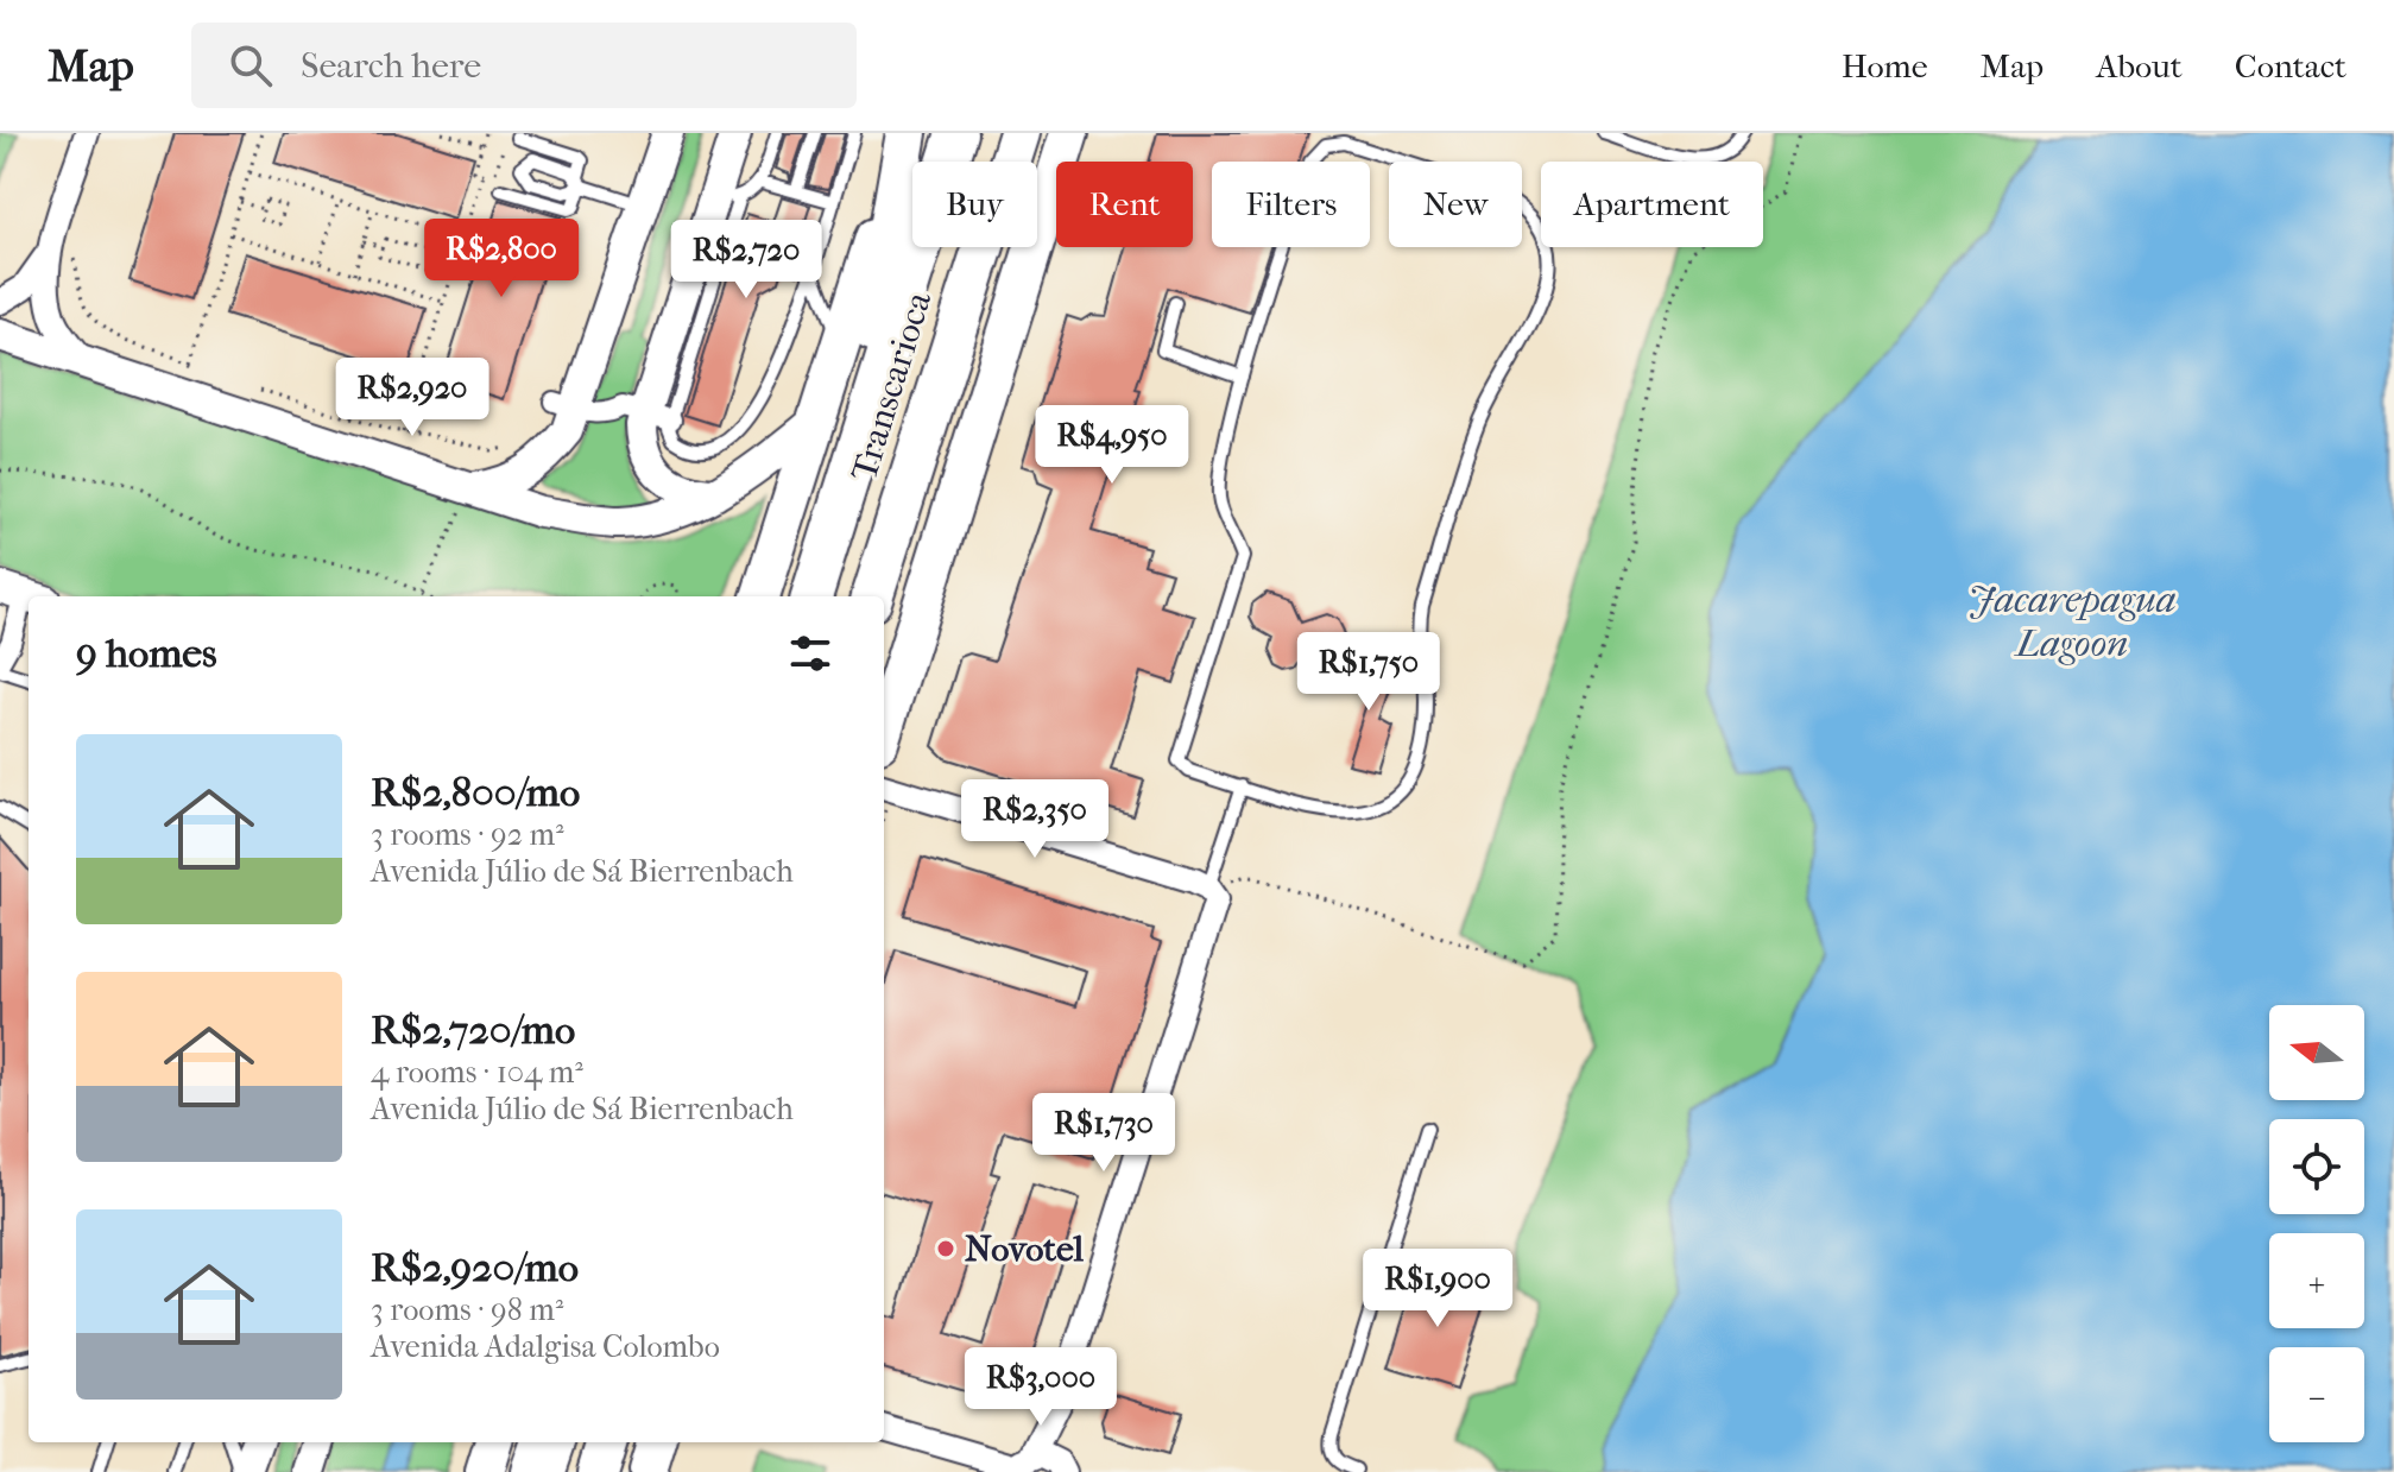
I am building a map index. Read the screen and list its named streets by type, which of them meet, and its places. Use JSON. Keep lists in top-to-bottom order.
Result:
{
  "water": ["Jacarepagua Lagoon"],
  "places": ["Novotel"],
  "north": "left",
  "page": {
    "header": "Map",
    "search": "Search here",
    "nav": [
      "Home",
      "Map",
      "About",
      "Contact"
    ],
    "chip": [
      "Buy",
      "Rent",
      "Filters",
      "New",
      "Apartment"
    ],
    "price": [
      "R$2,800",
      "R$2,720",
      "R$2,920",
      "R$4,950",
      "R$1,750",
      "R$2,350",
      "R$1,730",
      "R$1,900",
      "R$3,000"
    ],
    "heading": "9 homes",
    "list": [
      {
        "name": "R$2,800/mo",
        "note": "3 rooms · 92 m² · Avenida Júlio de Sá Bierrenbach"
      },
      {
        "name": "R$2,720/mo",
        "note": "4 rooms · 104 m² · Avenida Júlio de Sá Bierrenbach"
      },
      {
        "name": "R$2,920/mo",
        "note": "3 rooms · 98 m² · Avenida Adalgisa Colombo"
      }
    ],
    "map_buttons": ["+", "−"]
  }
}
